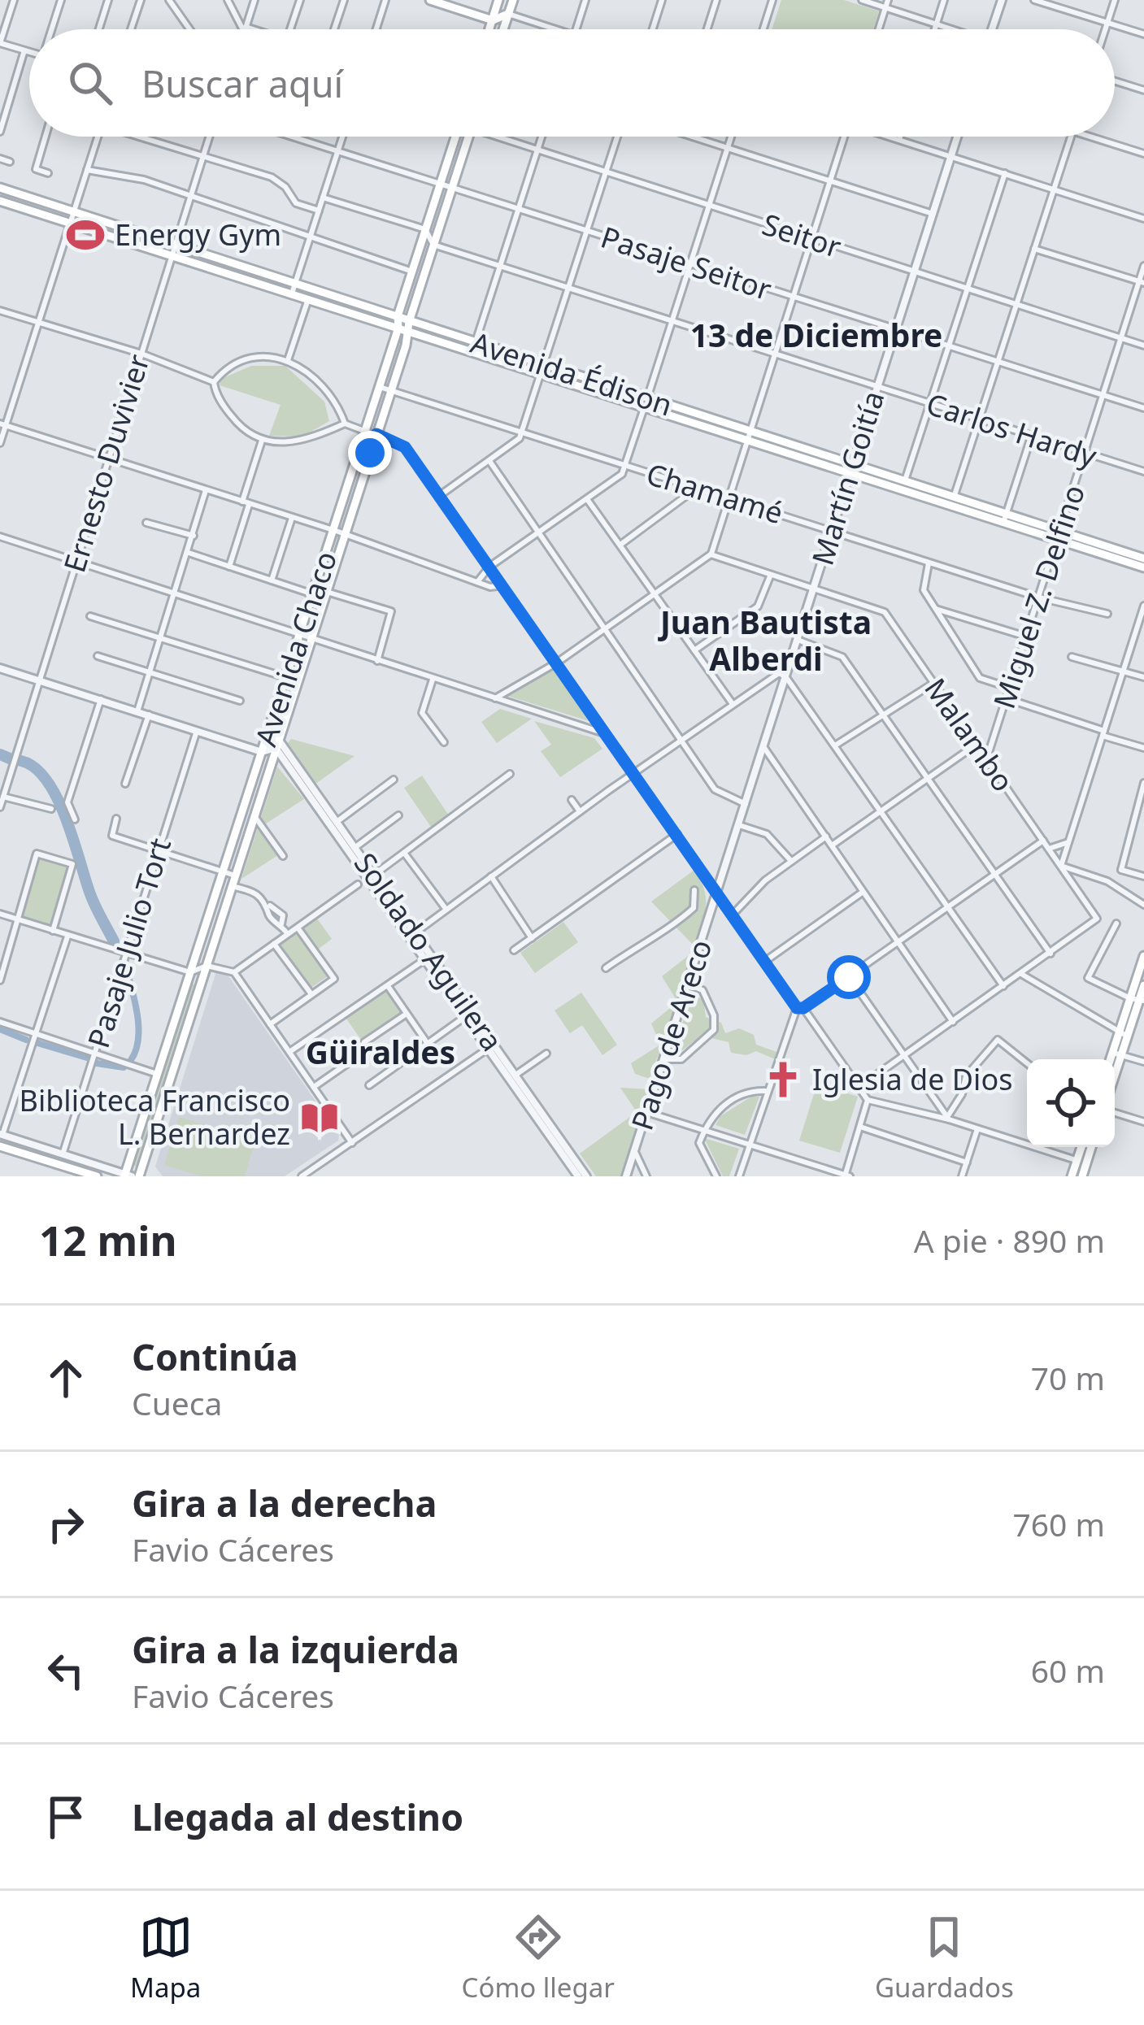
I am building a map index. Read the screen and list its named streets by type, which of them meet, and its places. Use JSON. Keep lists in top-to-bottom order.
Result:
{
  "streets": {
    "main road": ["Avenida Édison", "Avenida Chaco"],
    "street": [
      "Seitor",
      "Pasaje Seitor",
      "Carlos Hardy",
      "Ernesto Duvivier",
      "Martín Goitía",
      "Chamamé",
      "Miguel Z. Delfino",
      "Malambo",
      "Pasaje Julio Tort",
      "Soldado Aguilera",
      "Pago de Areco"
    ]
  },
  "crossings": [
    ["Seitor", "Martín Goitía"],
    ["Seitor", "Miguel Z. Delfino"],
    ["Pasaje Seitor", "Martín Goitía"],
    ["Pasaje Seitor", "Miguel Z. Delfino"],
    ["Pasaje Seitor", "Avenida Chaco"],
    ["Avenida Édison", "Ernesto Duvivier"],
    ["Avenida Édison", "Martín Goitía"],
    ["Avenida Édison", "Miguel Z. Delfino"],
    ["Avenida Édison", "Avenida Chaco"],
    ["Carlos Hardy", "Martín Goitía"],
    ["Carlos Hardy", "Miguel Z. Delfino"],
    ["Carlos Hardy", "Avenida Chaco"],
    ["Martín Goitía", "Chamamé"],
    ["Martín Goitía", "Malambo"],
    ["Martín Goitía", "Pago de Areco"],
    ["Chamamé", "Miguel Z. Delfino"],
    ["Chamamé", "Avenida Chaco"],
    ["Miguel Z. Delfino", "Malambo"],
    ["Avenida Chaco", "Soldado Aguilera"]
  ],
  "districts": ["13 de Diciembre", "Juan Bautista Alberdi", "Güiraldes"],
  "places": {
    "sports": ["Energy Gym"],
    "church": ["Iglesia de Dios"],
    "library": ["Biblioteca Francisco L. Bernardez"]
  },
  "page": {
    "search": "Buscar aquí",
    "heading": ["12 min", "A pie · 890 m"],
    "list": [
      ["Continúa", "Cueca", "70 m"],
      ["Gira a la derecha", "Favio Cáceres", "760 m"],
      ["Gira a la izquierda", "Favio Cáceres", "60 m"],
      "Llegada al destino"
    ],
    "nav": ["Mapa", "Cómo llegar", "Guardados"]
  }
}
